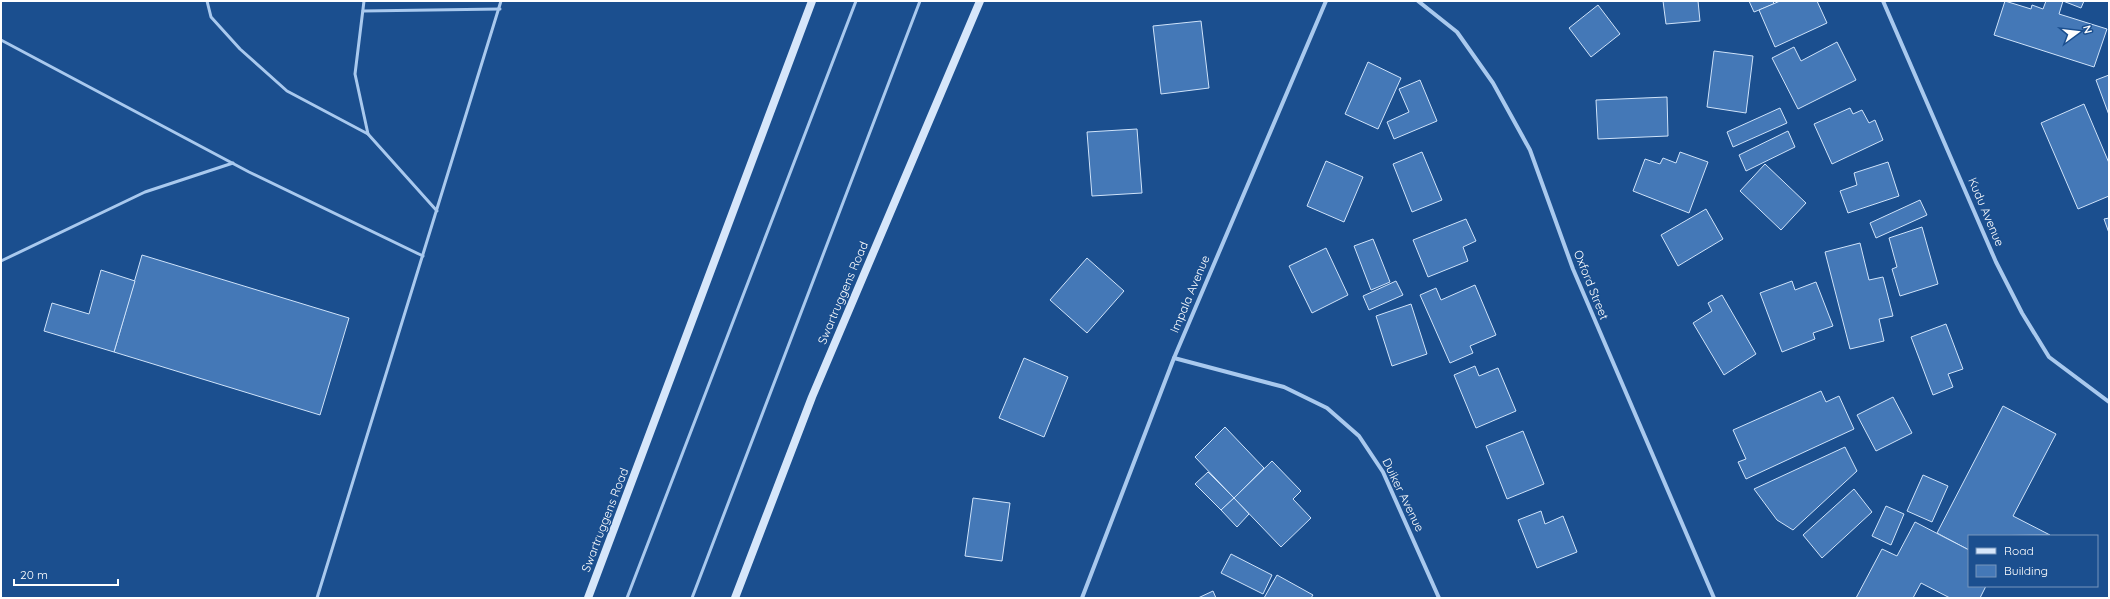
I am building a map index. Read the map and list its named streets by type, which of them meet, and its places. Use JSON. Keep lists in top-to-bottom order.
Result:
{
  "streets": {
    "main road": ["Swartruggens Road"],
    "street": [
      "Kudu Avenue",
      "Oxford Street",
      "Impala Avenue",
      "Duiker Avenue"
    ]
  },
  "crossings": [
    ["Impala Avenue", "Duiker Avenue"]
  ],
  "legend": ["Road", "Building"],
  "scale_bar": "20 m",
  "north": "right"
}
